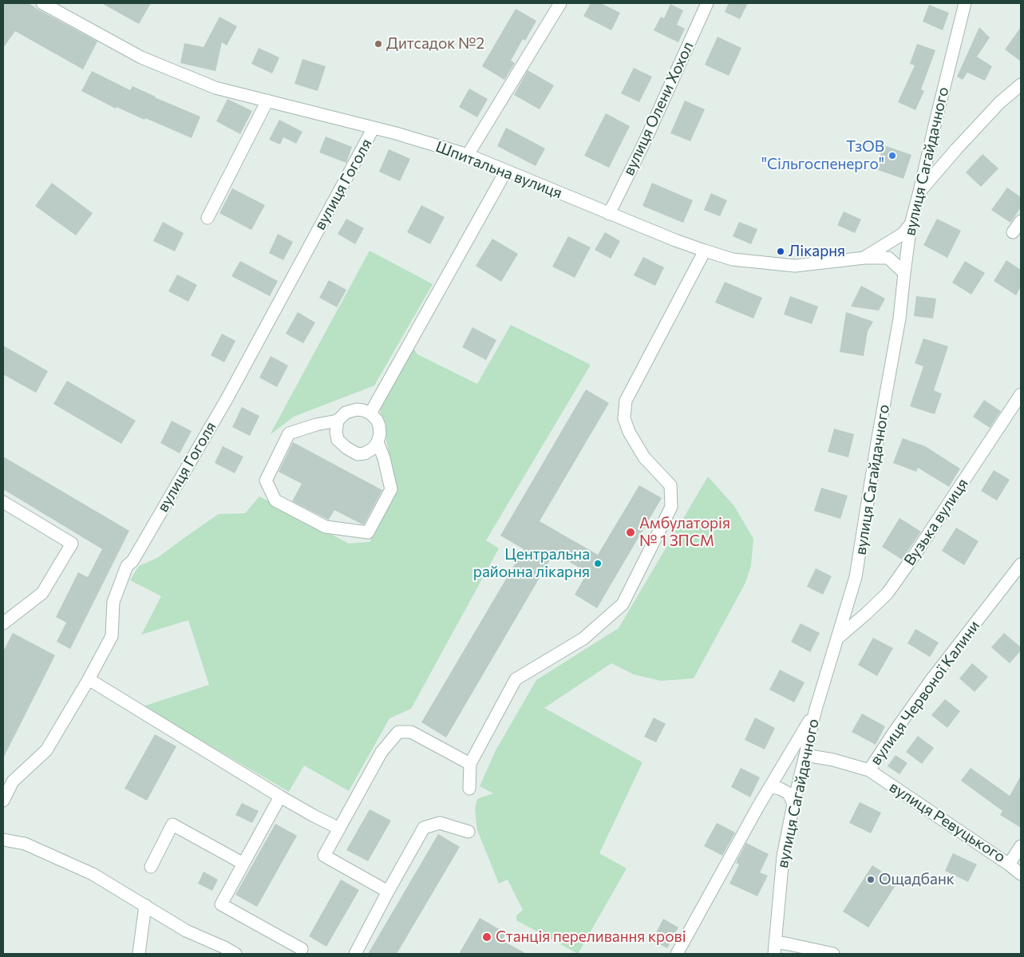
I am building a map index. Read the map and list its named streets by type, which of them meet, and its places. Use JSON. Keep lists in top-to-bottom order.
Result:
{
  "streets": {
    "street": [
      "вулиця Олени Хохол",
      "вулиця Сагайдачного",
      "Шпитальна вулиця",
      "вулиця Гоголя",
      "Вузька вулиця",
      "вулиця Червоної Калини",
      "вулиця Ревуцького"
    ]
  },
  "crossings": [
    ["вулиця Олени Хохол", "Шпитальна вулиця"],
    ["вулиця Сагайдачного", "Шпитальна вулиця"],
    ["вулиця Сагайдачного", "Вузька вулиця"],
    ["вулиця Сагайдачного", "вулиця Червоної Калини"],
    ["Шпитальна вулиця", "вулиця Гоголя"],
    ["вулиця Червоної Калини", "вулиця Ревуцького"]
  ],
  "places": [
    "Дитсадок №2",
    "ТзОВ \"Сільгоспенерго\"",
    "Лікарня",
    "Амбулаторія № 1 ЗПСМ",
    "Центральна районна лікарня",
    "Ощадбанк",
    "Станція переливання крові"
  ]
}
